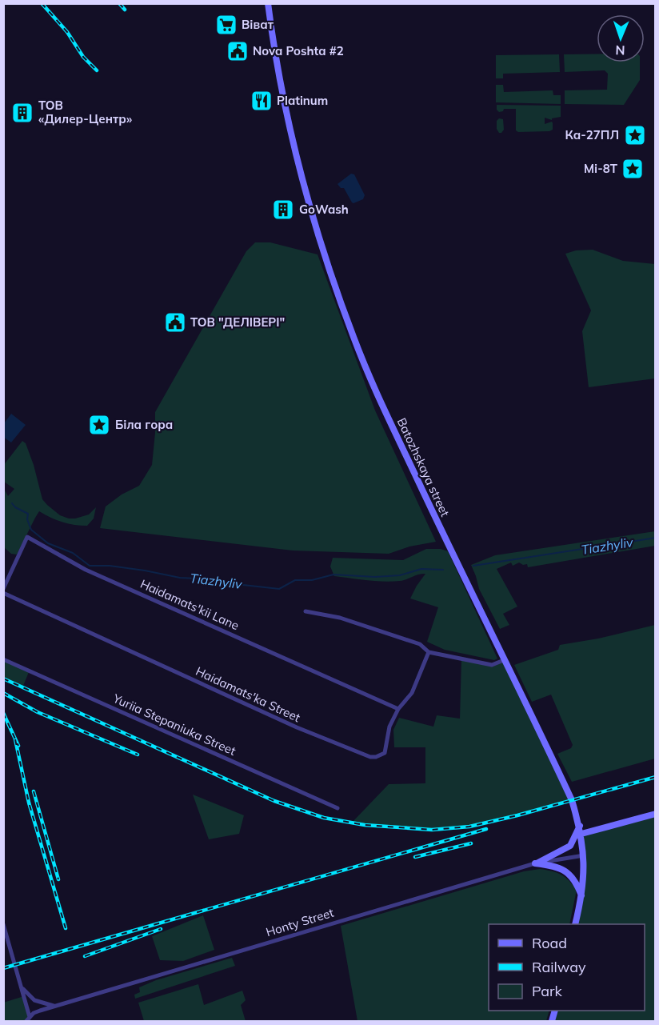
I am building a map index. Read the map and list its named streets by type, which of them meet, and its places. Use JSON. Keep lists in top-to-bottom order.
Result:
{
  "streets": {
    "street": [
      "Batozhskaya street",
      "Haidamats'kii Lane",
      "Haidamats'ka Street",
      "Yuriia Stepaniuka Street",
      "Honty Street"
    ]
  },
  "crossings": [
    ["Batozhskaya street", "Honty Street"],
    ["Haidamats'kii Lane", "Haidamats'ka Street"]
  ],
  "water": ["Tiazhyliv"],
  "places": {
    "supermarket": ["Віват"],
    "public building": ["Nova Poshta #2", "ТОВ \"ДЕЛІВЕРІ\""],
    "restaurant": ["Platinum"],
    "building": ["ТОВ «Дилер-Центр»", "GoWash"],
    "place": ["Ка-27ПЛ", "Мі-8Т", "Біла гора"]
  },
  "legend": ["Road", "Railway", "Park"],
  "north": "bottom"
}
